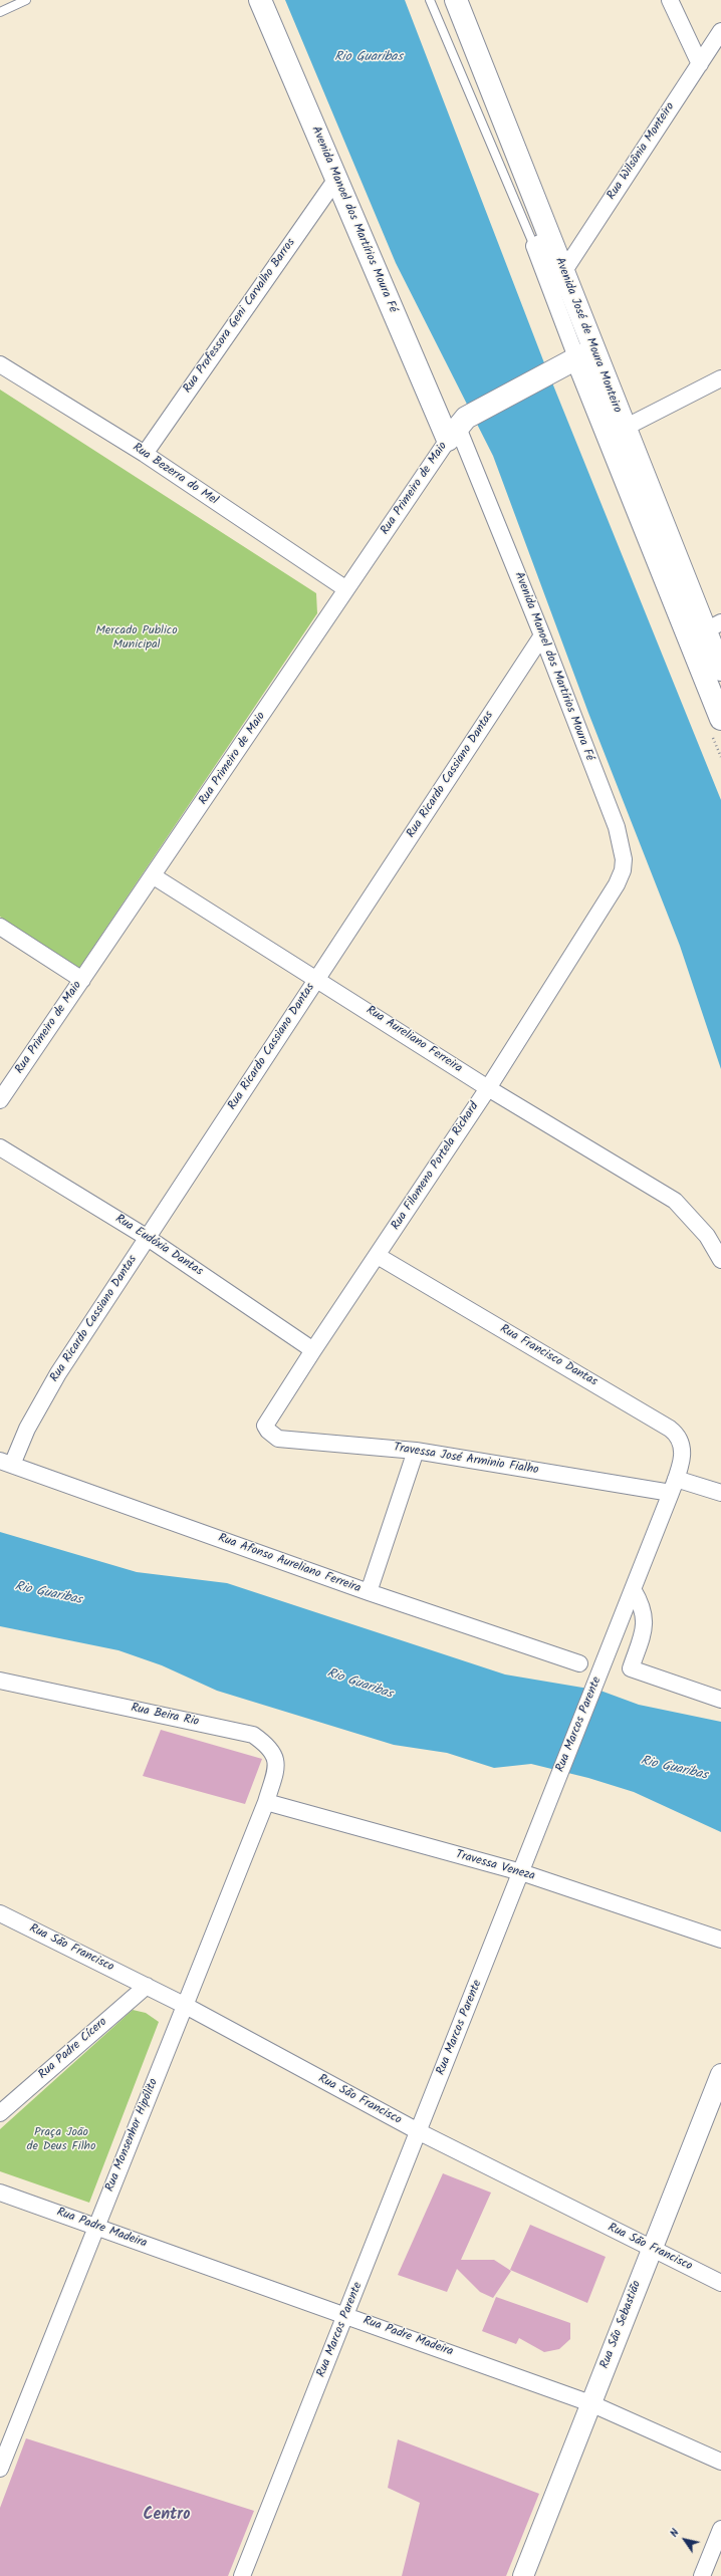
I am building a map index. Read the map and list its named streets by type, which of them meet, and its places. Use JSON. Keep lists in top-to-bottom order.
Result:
{
  "streets": {
    "main road": ["Avenida Manoel dos Martírios Moura Fé", "Avenida José de Moura Monteiro"],
    "street": [
      "Rua Wilsônia Monteiro",
      "Rua Professora Geni Carvalho Barros",
      "Rua Bezerra do Mel",
      "Rua Primeiro de Maio",
      "Rua Ricardo Cassiano Dantas",
      "Rua Aureliano Ferreira",
      "Rua Filomeno Portela Richard",
      "Rua Eudóxia Dantas",
      "Rua Francisco Dantas",
      "Travessa José Arminio Fialho",
      "Rua Afonso Aureliano Ferreira",
      "Rua Beira Rio",
      "Rua Marcos Parente",
      "Travessa Veneza",
      "Rua São Francisco",
      "Rua Padre Cícero",
      "Rua Monsenhor Hipólito",
      "Rua Padre Madeira",
      "Rua São Sebastião"
    ]
  },
  "crossings": [
    ["Rua Wilsônia Monteiro", "Avenida José de Moura Monteiro"],
    ["Avenida Manoel dos Martírios Moura Fé", "Rua Professora Geni Carvalho Barros"],
    ["Avenida Manoel dos Martírios Moura Fé", "Rua Primeiro de Maio"],
    ["Avenida Manoel dos Martírios Moura Fé", "Rua Ricardo Cassiano Dantas"],
    ["Avenida Manoel dos Martírios Moura Fé", "Rua Filomeno Portela Richard"],
    ["Rua Professora Geni Carvalho Barros", "Rua Bezerra do Mel"],
    ["Rua Bezerra do Mel", "Rua Primeiro de Maio"],
    ["Rua Primeiro de Maio", "Rua Aureliano Ferreira"],
    ["Rua Ricardo Cassiano Dantas", "Rua Aureliano Ferreira"],
    ["Rua Ricardo Cassiano Dantas", "Rua Eudóxia Dantas"],
    ["Rua Ricardo Cassiano Dantas", "Rua Afonso Aureliano Ferreira"],
    ["Rua Aureliano Ferreira", "Rua Filomeno Portela Richard"],
    ["Rua Filomeno Portela Richard", "Rua Eudóxia Dantas"],
    ["Rua Filomeno Portela Richard", "Rua Francisco Dantas"],
    ["Rua Filomeno Portela Richard", "Travessa José Arminio Fialho"],
    ["Rua Francisco Dantas", "Travessa José Arminio Fialho"],
    ["Rua Francisco Dantas", "Rua Marcos Parente"],
    ["Travessa José Arminio Fialho", "Rua Marcos Parente"],
    ["Rua Beira Rio", "Travessa Veneza"],
    ["Rua Beira Rio", "Rua Monsenhor Hipólito"],
    ["Rua Marcos Parente", "Travessa Veneza"],
    ["Rua Marcos Parente", "Rua São Francisco"],
    ["Rua Marcos Parente", "Rua Padre Madeira"],
    ["Travessa Veneza", "Rua Monsenhor Hipólito"],
    ["Rua São Francisco", "Rua Padre Cícero"],
    ["Rua São Francisco", "Rua Monsenhor Hipólito"],
    ["Rua São Francisco", "Rua São Sebastião"],
    ["Rua Monsenhor Hipólito", "Rua Padre Madeira"],
    ["Rua Padre Madeira", "Rua São Sebastião"]
  ],
  "districts": ["Centro"],
  "water": ["Rio Guaribas"],
  "parks": ["Mercado Publico Municipal", "Praça João de Deus Filho"],
  "north": "top left"
}
